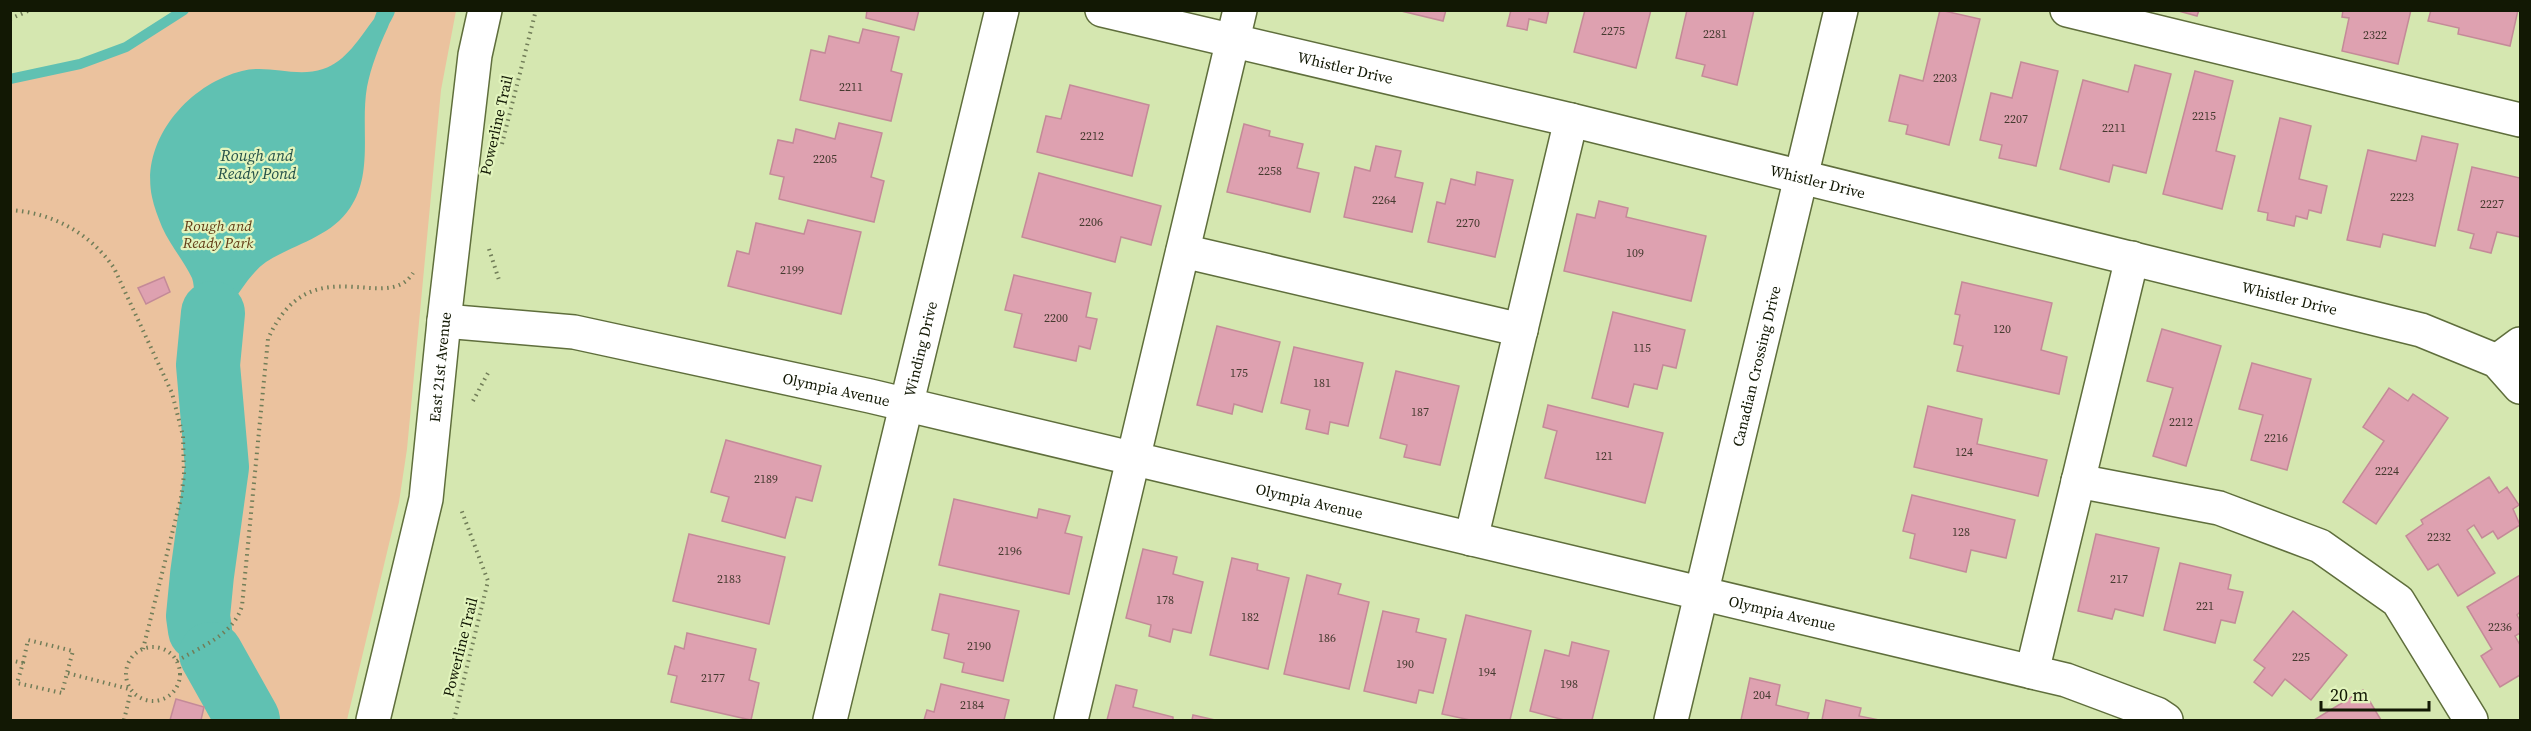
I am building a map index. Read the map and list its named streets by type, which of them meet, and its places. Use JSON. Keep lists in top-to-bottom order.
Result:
{
  "streets": {
    "street": [
      "Whistler Drive",
      "Winding Drive",
      "Canadian Crossing Drive",
      "East 21st Avenue",
      "Olympia Avenue"
    ],
    "path": ["Powerline Trail"]
  },
  "crossings": [
    ["Whistler Drive", "Canadian Crossing Drive"],
    ["Winding Drive", "Olympia Avenue"],
    ["Canadian Crossing Drive", "Olympia Avenue"],
    ["East 21st Avenue", "Olympia Avenue"]
  ],
  "water": ["Rough and Ready Pond"],
  "parks": ["Rough and Ready Park"],
  "house_numbers": [
    "2275",
    "2281",
    "2322",
    "2203",
    "2211",
    "2215",
    "2207",
    "2211",
    "2212",
    "2205",
    "2258",
    "2223",
    "2264",
    "2227",
    "2206",
    "2270",
    "109",
    "2199",
    "2200",
    "120",
    "115",
    "175",
    "181",
    "187",
    "2212",
    "2216",
    "124",
    "121",
    "2224",
    "2189",
    "128",
    "2232",
    "2196",
    "2183",
    "217",
    "178",
    "221",
    "182",
    "2236",
    "186",
    "2190",
    "225",
    "190",
    "194",
    "2177",
    "198",
    "204",
    "2184"
  ],
  "scale_bar": "20 m"
}
